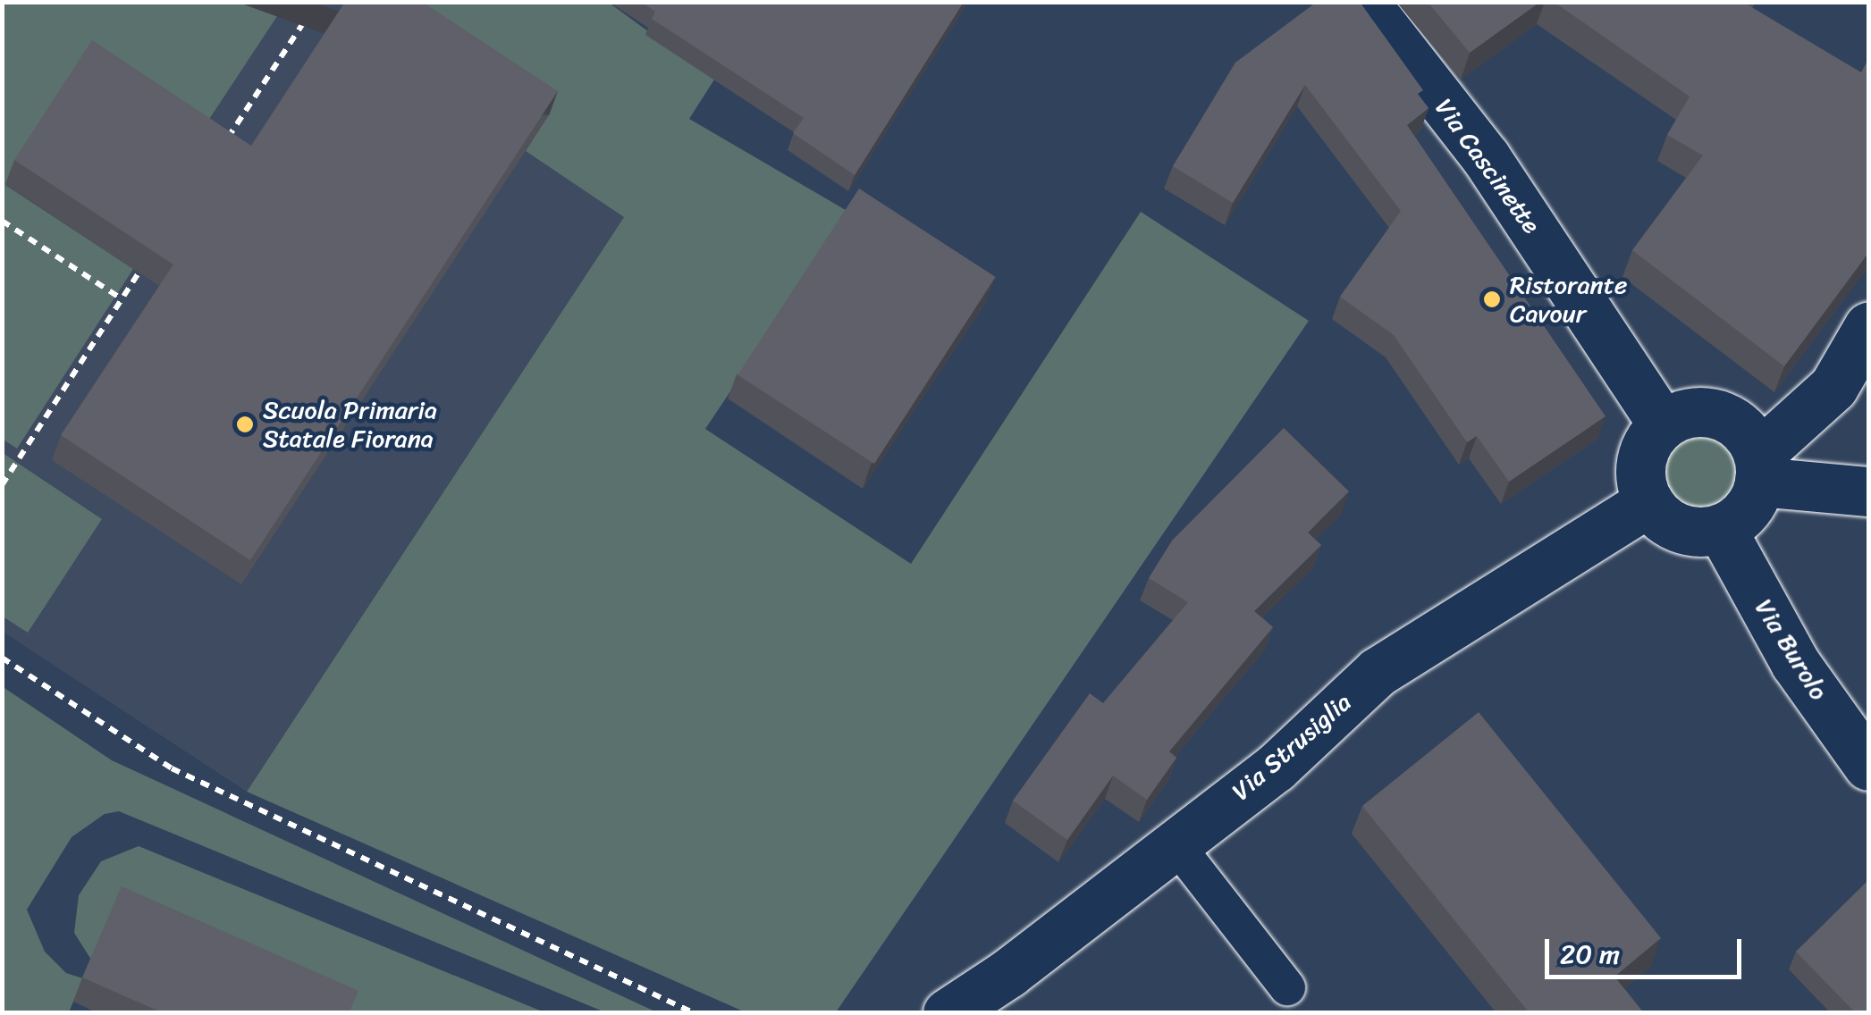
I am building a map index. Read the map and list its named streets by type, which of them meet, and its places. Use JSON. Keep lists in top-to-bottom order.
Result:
{
  "streets": {
    "main road": ["Via Cascinette", "Via Burolo", "Via Strusiglia"]
  },
  "crossings": [
    ["Via Cascinette", "Via Burolo"],
    ["Via Cascinette", "Via Strusiglia"],
    ["Via Burolo", "Via Strusiglia"]
  ],
  "places": ["Ristorante Cavour", "Scuola Primaria Statale Fiorana"],
  "scale_bar": "20 m"
}
